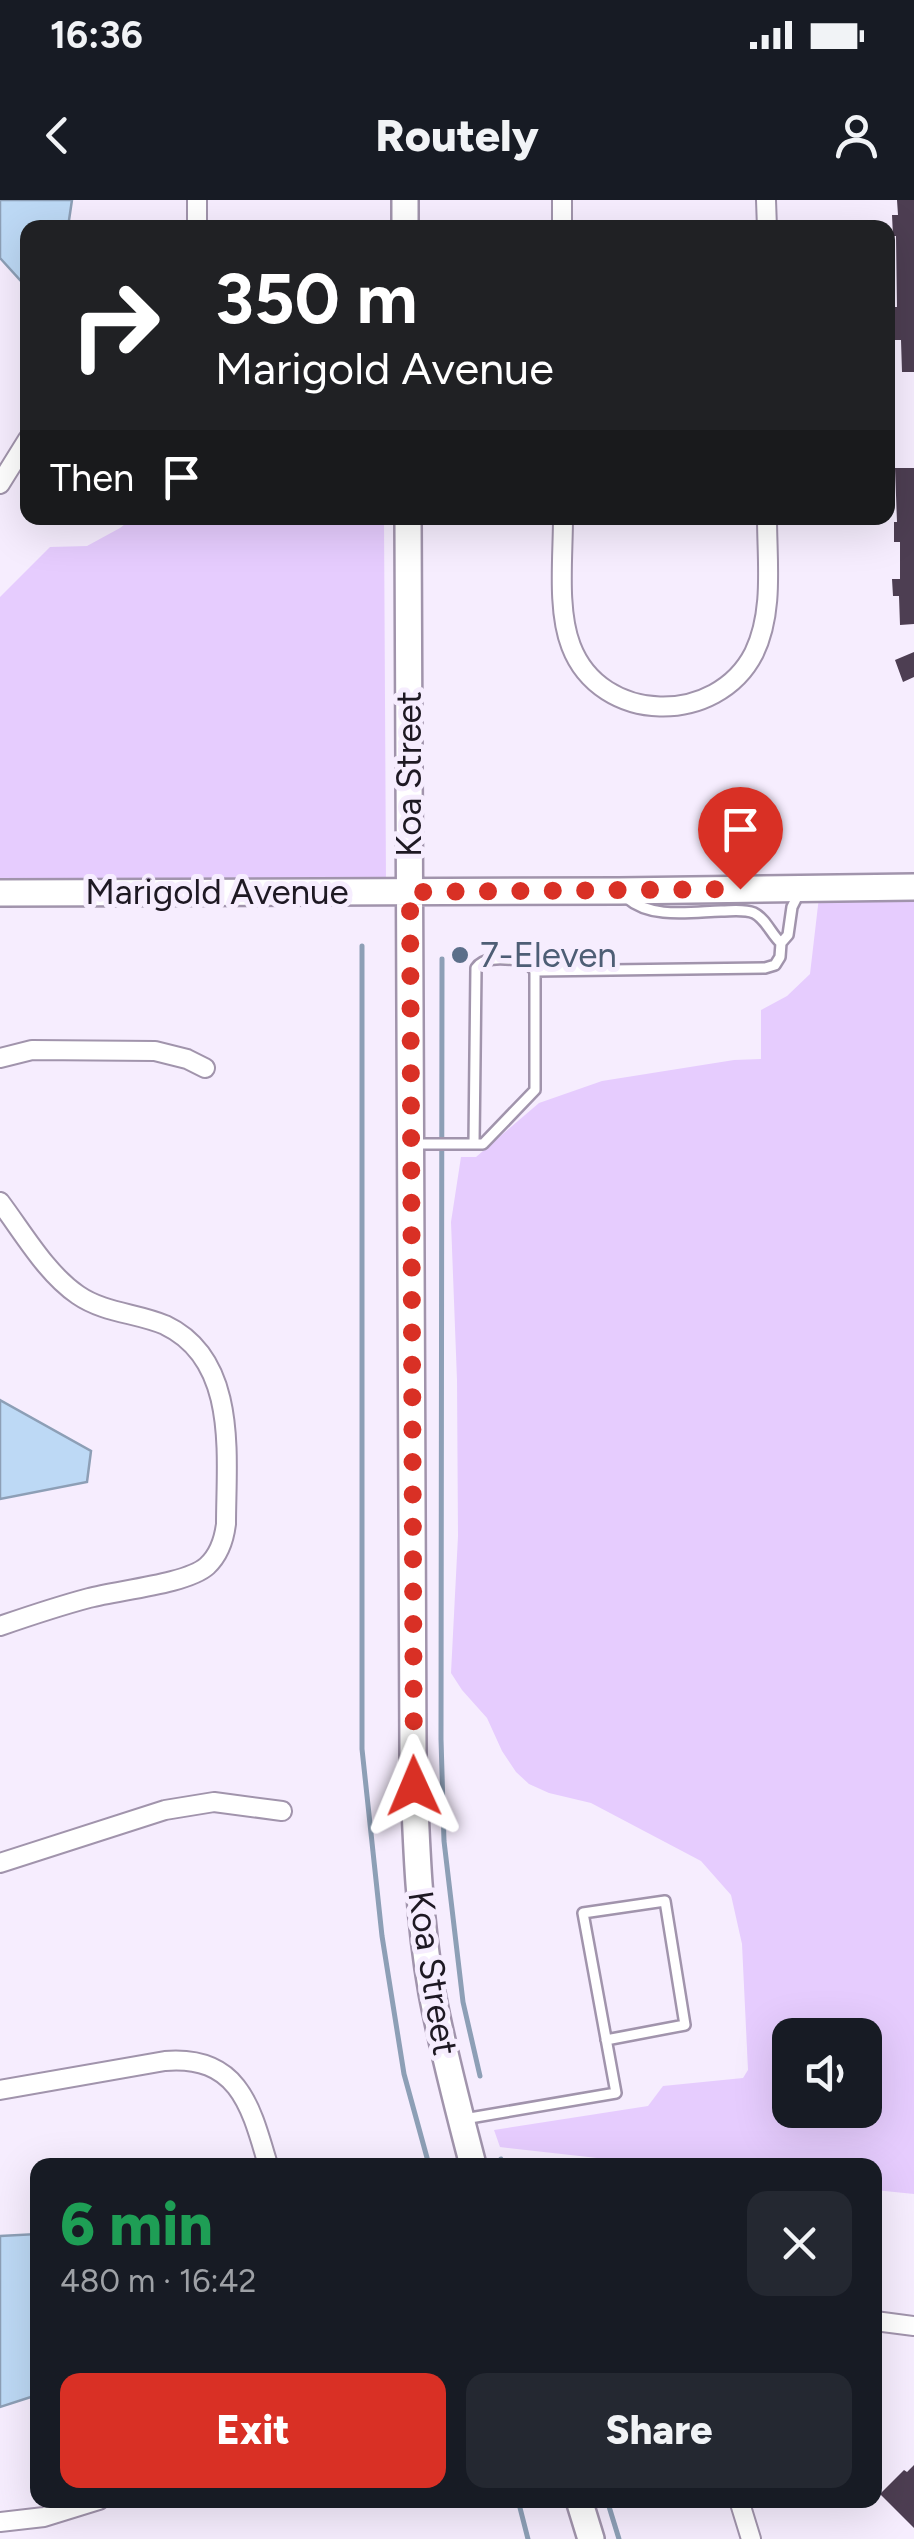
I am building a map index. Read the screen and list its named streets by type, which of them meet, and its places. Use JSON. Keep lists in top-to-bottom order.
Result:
{
  "streets": {
    "main road": ["Koa Street", "Marigold Avenue"]
  },
  "crossings": [
    ["Koa Street", "Marigold Avenue"]
  ],
  "places": ["7-Eleven"],
  "page": {
    "status": "16:36",
    "header": "Routely",
    "turn": ["350 m", "Marigold Avenue"],
    "then": "Then",
    "heading": ["6 min", "480 m · 16:42"],
    "buttons": ["Exit", "Share"]
  }
}
